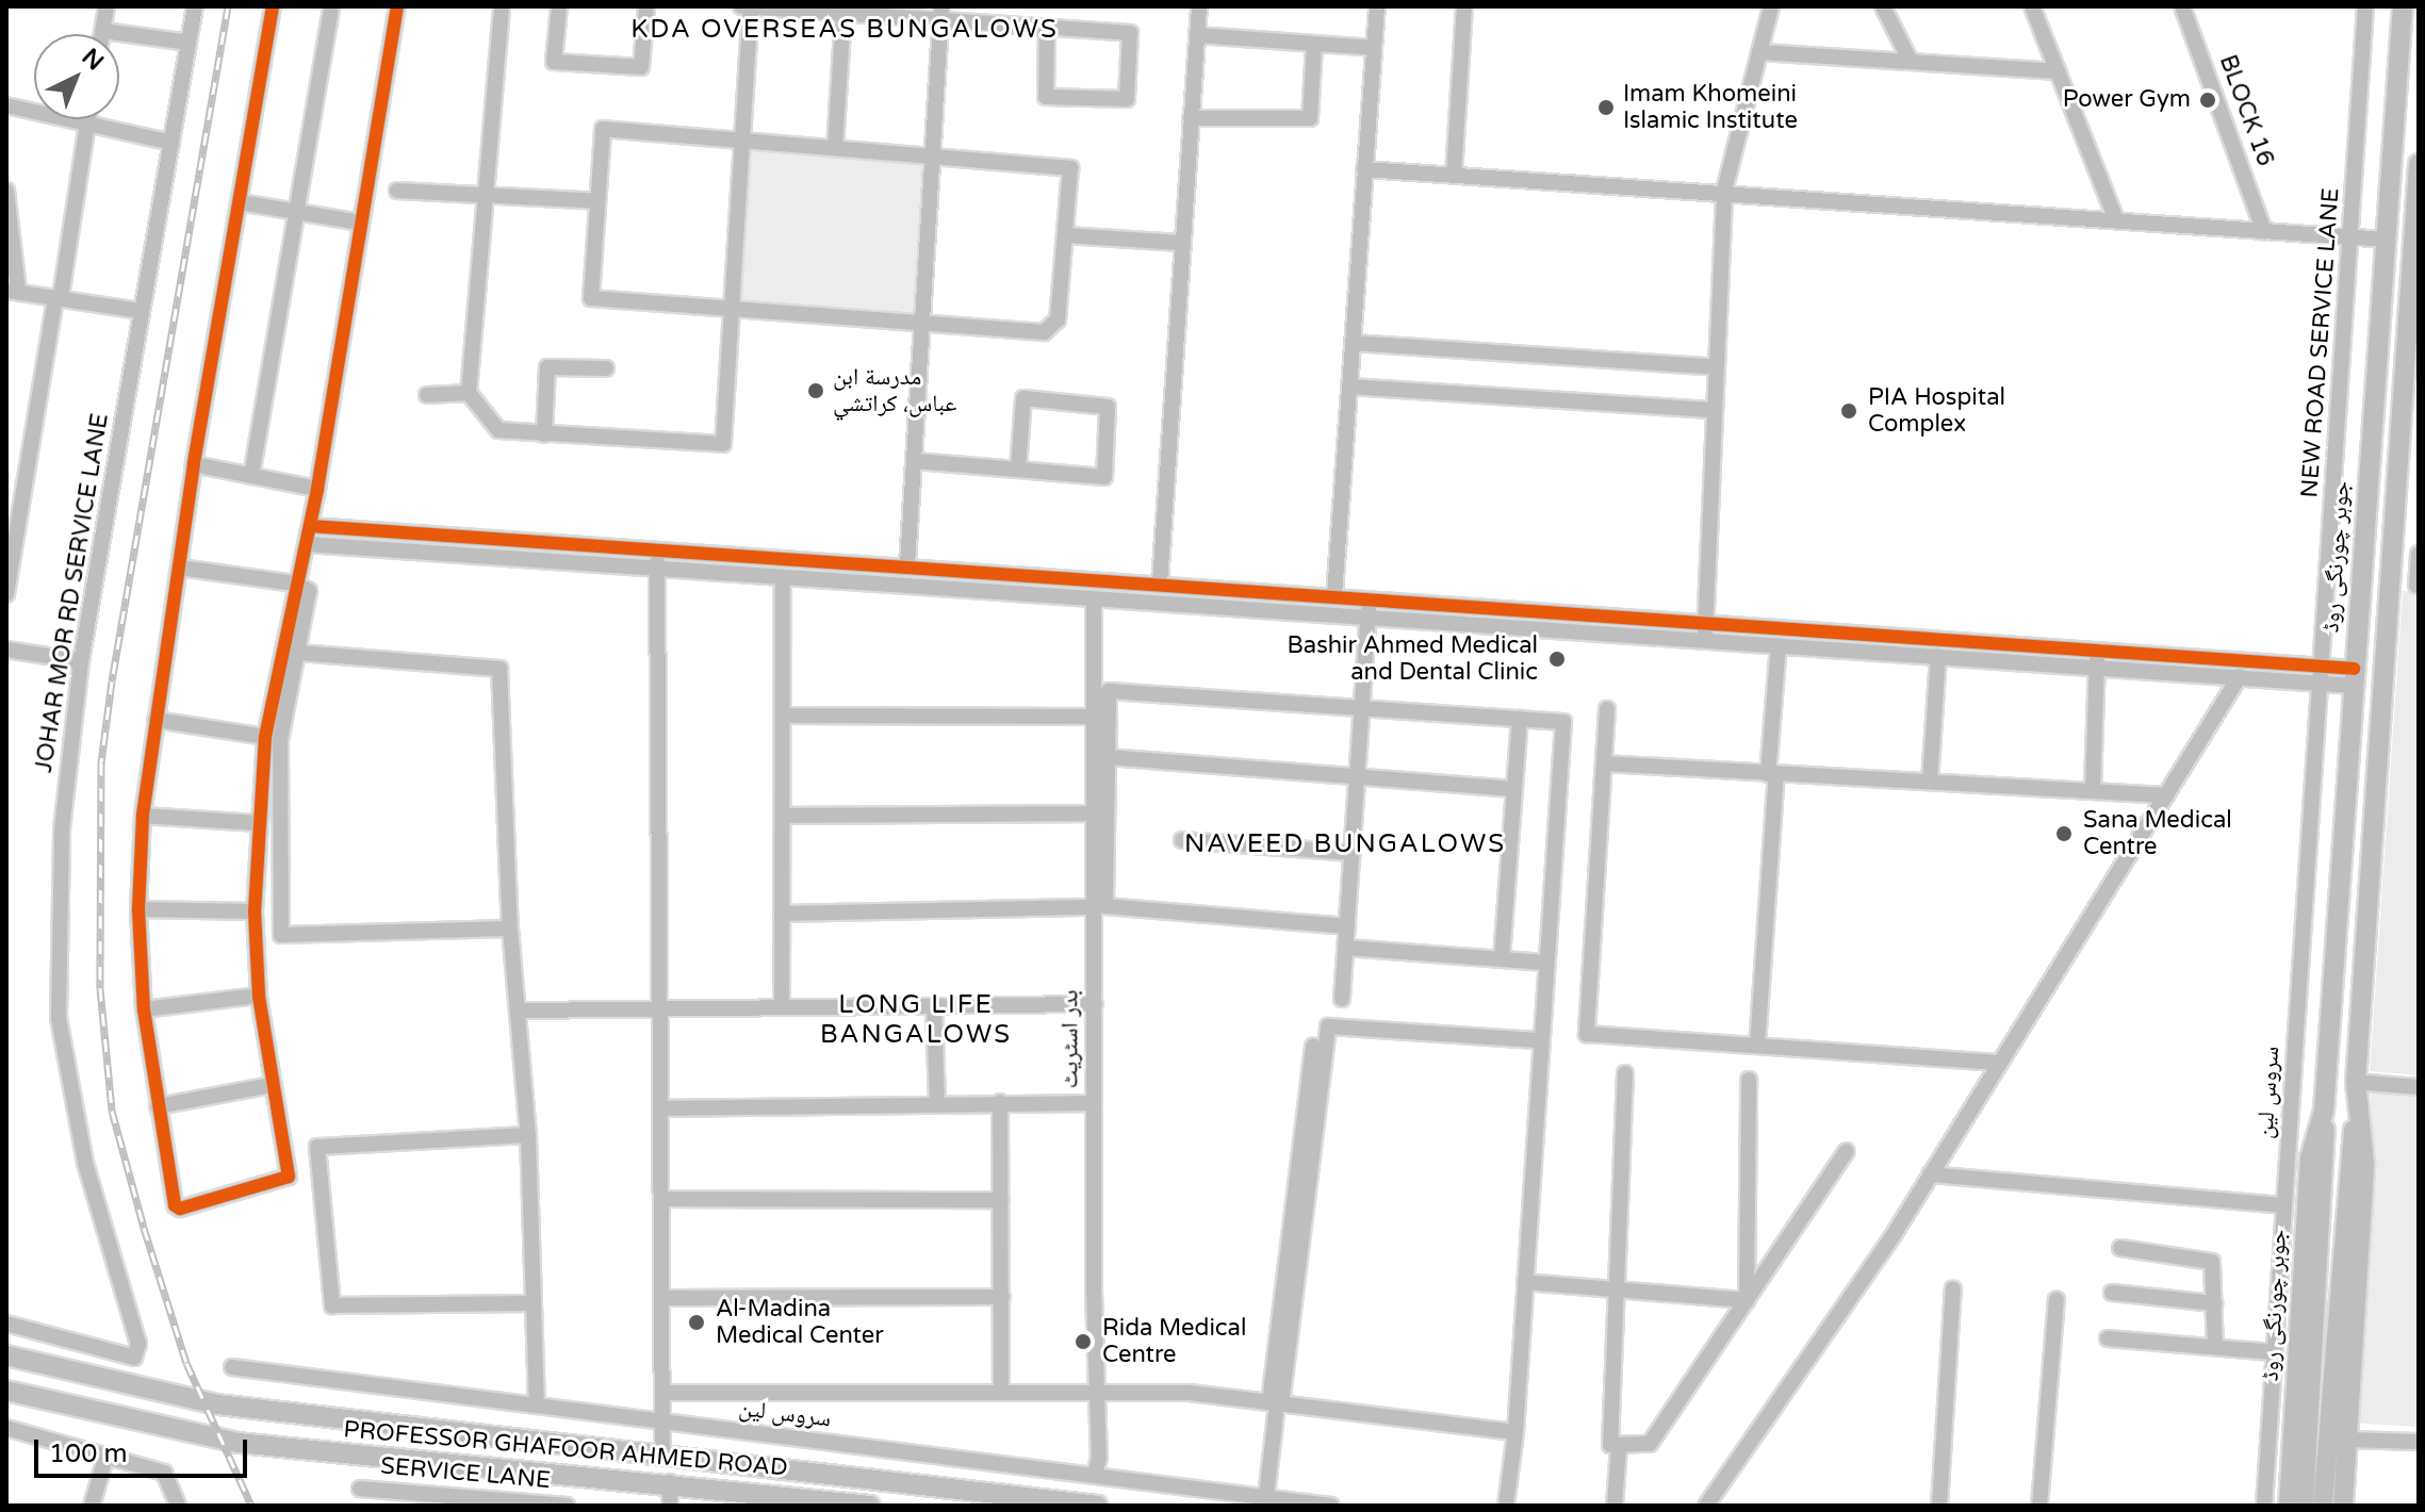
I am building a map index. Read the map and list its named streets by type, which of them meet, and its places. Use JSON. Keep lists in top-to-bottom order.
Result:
{
  "streets": {
    "main road": ["جوہر چورنگی روڈ", "PROFESSOR GHAFOOR AHMED ROAD"],
    "street": [
      "BLOCK 16",
      "NEW ROAD SERVICE LANE",
      "JOHAR MOR RD SERVICE LANE",
      "بدر اسٹریٹ",
      "سروس لین",
      "SERVICE LANE"
    ]
  },
  "crossings": [
    ["NEW ROAD SERVICE LANE", "سروس لین"],
    ["بدر اسٹریٹ", "سروس لین"]
  ],
  "districts": ["KDA OVERSEAS BUNGALOWS", "NAVEED BUNGALOWS", "LONG LIFE BANGALOWS"],
  "places": [
    "Power Gym",
    "Imam Khomeini Islamic Institute",
    "مدرسة ابن عباس، كراتشي",
    "PIA Hospital Complex",
    "Bashir Ahmed Medical and Dental Clinic",
    "Sana Medical Centre",
    "Al-Madina Medical Center",
    "Rida Medical Centre"
  ],
  "scale_bar": "100 m",
  "north": "top right"
}
